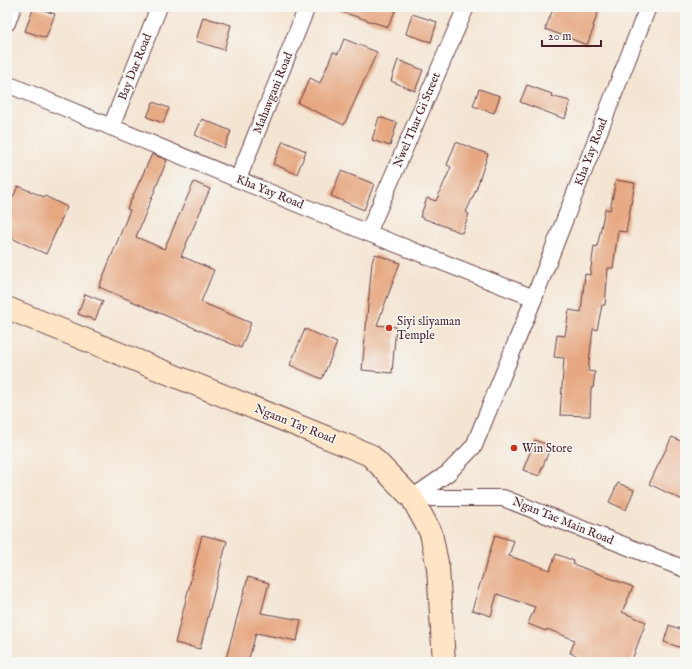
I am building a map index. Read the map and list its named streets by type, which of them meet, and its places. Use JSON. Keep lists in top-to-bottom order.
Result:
{
  "streets": {
    "main road": ["Ngann Tay Road"],
    "street": [
      "Bay Dar Road",
      "Mahawgani Road",
      "Nwel Thar Gi Street",
      "Kha Yay Road",
      "Ngan Tae Main Road"
    ]
  },
  "crossings": [
    ["Bay Dar Road", "Kha Yay Road"],
    ["Mahawgani Road", "Kha Yay Road"],
    ["Nwel Thar Gi Street", "Kha Yay Road"],
    ["Kha Yay Road", "Ngann Tay Road"],
    ["Kha Yay Road", "Ngan Tae Main Road"],
    ["Ngann Tay Road", "Ngan Tae Main Road"]
  ],
  "places": ["Siyi sliyaman Temple", "Win Store"],
  "scale_bar": "20 m"
}
